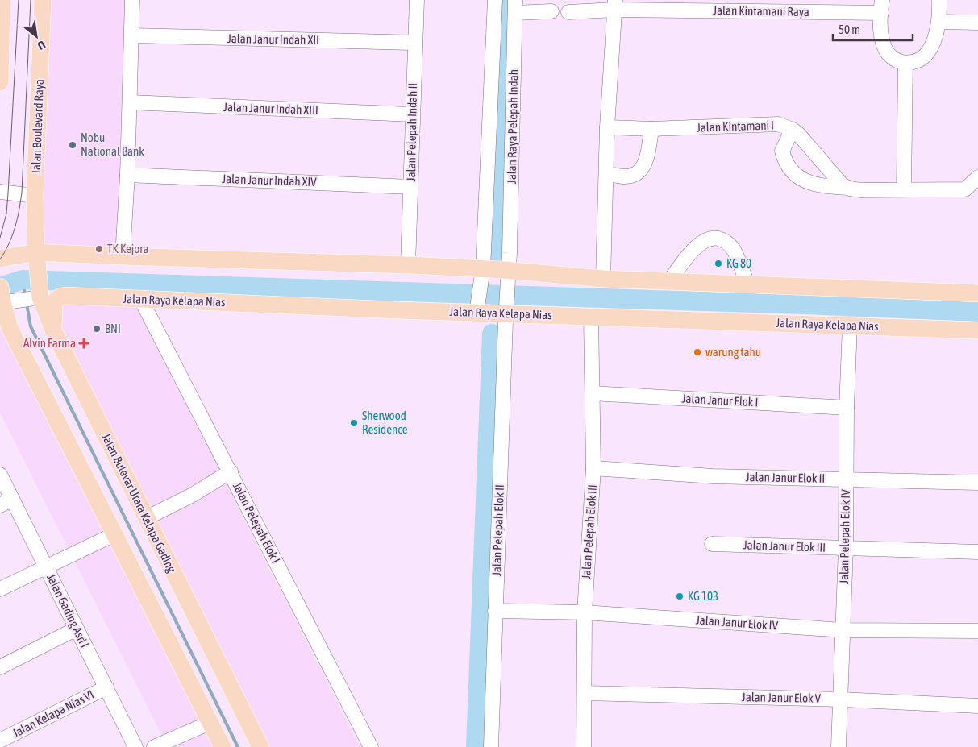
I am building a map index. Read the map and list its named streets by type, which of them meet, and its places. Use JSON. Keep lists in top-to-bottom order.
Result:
{
  "streets": {
    "main road": ["Jalan Boulevard Raya", "Jalan Raya Kelapa Nias", "Jalan Bulevar Utara Kelapa Gading"],
    "street": [
      "Jalan Kintamani Raya",
      "Jalan Janur Indah XII",
      "Jalan Janur Indah XIII",
      "Jalan Raya Pelepah Indah",
      "Jalan Kintamani I",
      "Jalan Pelepah Indah II",
      "Jalan Janur Indah XIV",
      "Jalan Janur Elok I",
      "Jalan Janur Elok II",
      "Jalan Pelepah Elok I",
      "Jalan Pelepah Elok II",
      "Jalan Pelepah Elok III",
      "Jalan Pelepah Elok IV",
      "Jalan Janur Elok III",
      "Jalan Gading Asri I",
      "Jalan Janur Elok IV",
      "Jalan Janur Elok V",
      "Jalan Kelapa Nias VI"
    ]
  },
  "crossings": [
    ["Jalan Janur Indah XII", "Jalan Pelepah Indah II"],
    ["Jalan Janur Indah XIII", "Jalan Pelepah Indah II"],
    ["Jalan Boulevard Raya", "Jalan Bulevar Utara Kelapa Gading"],
    ["Jalan Raya Pelepah Indah", "Jalan Raya Kelapa Nias"],
    ["Jalan Raya Pelepah Indah", "Jalan Pelepah Elok II"],
    ["Jalan Pelepah Indah II", "Jalan Janur Indah XIV"],
    ["Jalan Raya Kelapa Nias", "Jalan Bulevar Utara Kelapa Gading"],
    ["Jalan Raya Kelapa Nias", "Jalan Pelepah Elok I"],
    ["Jalan Raya Kelapa Nias", "Jalan Pelepah Elok II"],
    ["Jalan Raya Kelapa Nias", "Jalan Pelepah Elok III"],
    ["Jalan Raya Kelapa Nias", "Jalan Pelepah Elok IV"],
    ["Jalan Janur Elok I", "Jalan Pelepah Elok III"],
    ["Jalan Janur Elok I", "Jalan Pelepah Elok IV"],
    ["Jalan Janur Elok II", "Jalan Pelepah Elok III"],
    ["Jalan Janur Elok II", "Jalan Pelepah Elok IV"],
    ["Jalan Pelepah Elok II", "Jalan Janur Elok IV"],
    ["Jalan Pelepah Elok III", "Jalan Janur Elok IV"],
    ["Jalan Pelepah Elok III", "Jalan Janur Elok V"],
    ["Jalan Pelepah Elok IV", "Jalan Janur Elok III"],
    ["Jalan Pelepah Elok IV", "Jalan Janur Elok IV"],
    ["Jalan Pelepah Elok IV", "Jalan Janur Elok V"],
    ["Jalan Gading Asri I", "Jalan Kelapa Nias VI"]
  ],
  "places": {
    "other": [
      "Nobu National Bank",
      "TK Kejora",
      "KG 80",
      "BNI",
      "warung tahu",
      "Sherwood Residence",
      "KG 103"
    ],
    "health": ["Alvin Farma"]
  },
  "scale_bar": "50 m",
  "north": "bottom right"
}
